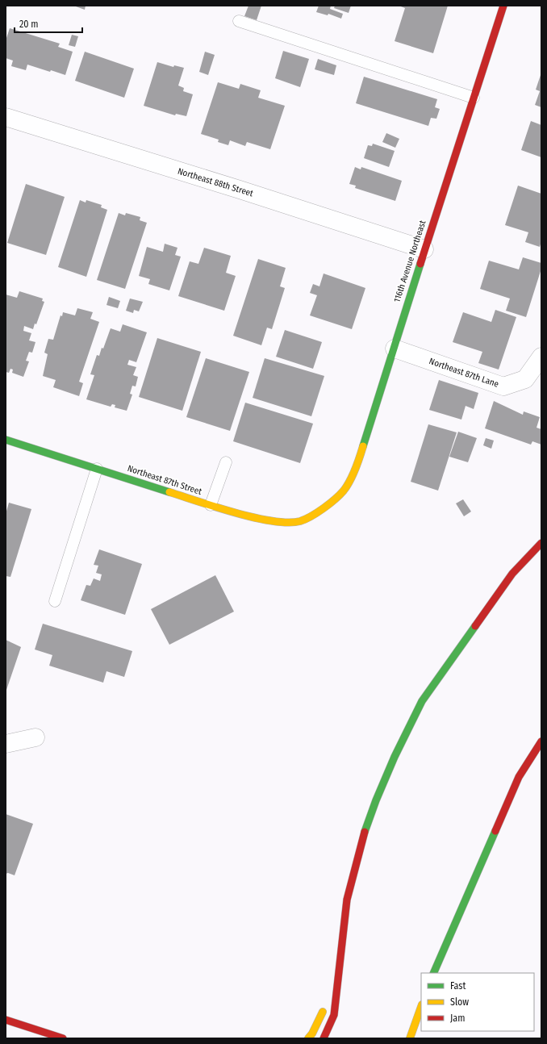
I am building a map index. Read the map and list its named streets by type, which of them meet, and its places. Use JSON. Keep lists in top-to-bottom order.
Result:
{
  "streets": {
    "main road": ["116th Avenue Northeast", "Northeast 87th Street"],
    "street": ["Northeast 88th Street", "Northeast 87th Lane"]
  },
  "crossings": [
    ["Northeast 88th Street", "116th Avenue Northeast"],
    ["116th Avenue Northeast", "Northeast 87th Lane"],
    ["116th Avenue Northeast", "Northeast 87th Street"]
  ],
  "legend": ["Fast", "Slow", "Jam"],
  "scale_bar": "20 m"
}
